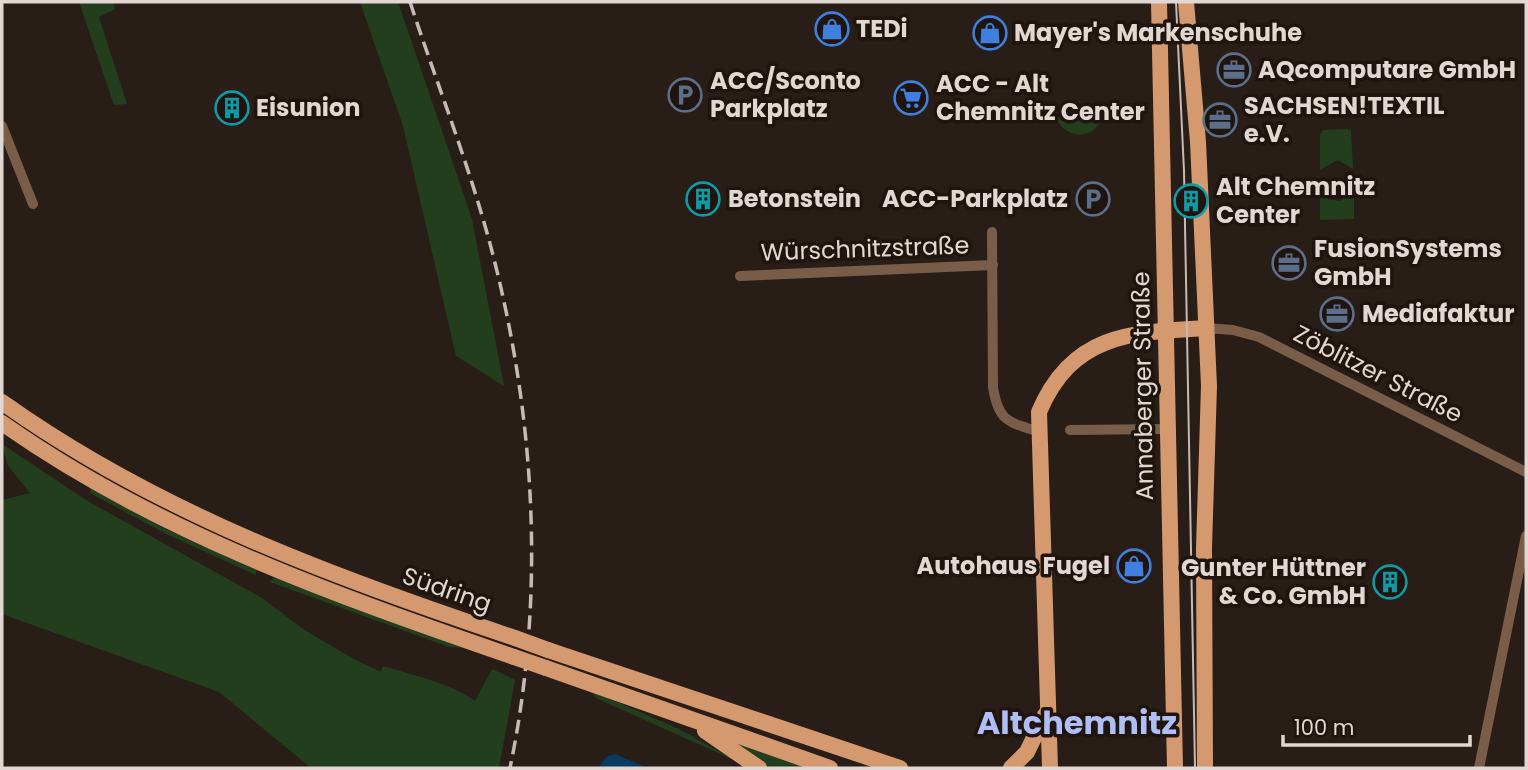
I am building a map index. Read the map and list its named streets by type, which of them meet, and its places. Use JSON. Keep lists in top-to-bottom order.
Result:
{
  "streets": {
    "main road": ["Annaberger Straße", "Südring"],
    "street": ["Würschnitzstraße", "Zöblitzer Straße"]
  },
  "districts": ["Altchemnitz"],
  "places": {
    "shop": ["TEDi", "Mayer's Markenschuhe", "Autohaus Fugel"],
    "office": [
      "AQcomputare GmbH",
      "SACHSEN!TEXTIL e.V.",
      "FusionSystems GmbH",
      "Mediafaktur"
    ],
    "parking": ["ACC/Sconto Parkplatz", "ACC-Parkplatz"],
    "supermarket": ["ACC - Alt Chemnitz Center"],
    "building": [
      "Eisunion",
      "Betonstein",
      "Alt Chemnitz Center",
      "Gunter Hüttner & Co. GmbH"
    ]
  },
  "scale_bar": "100 m"
}
